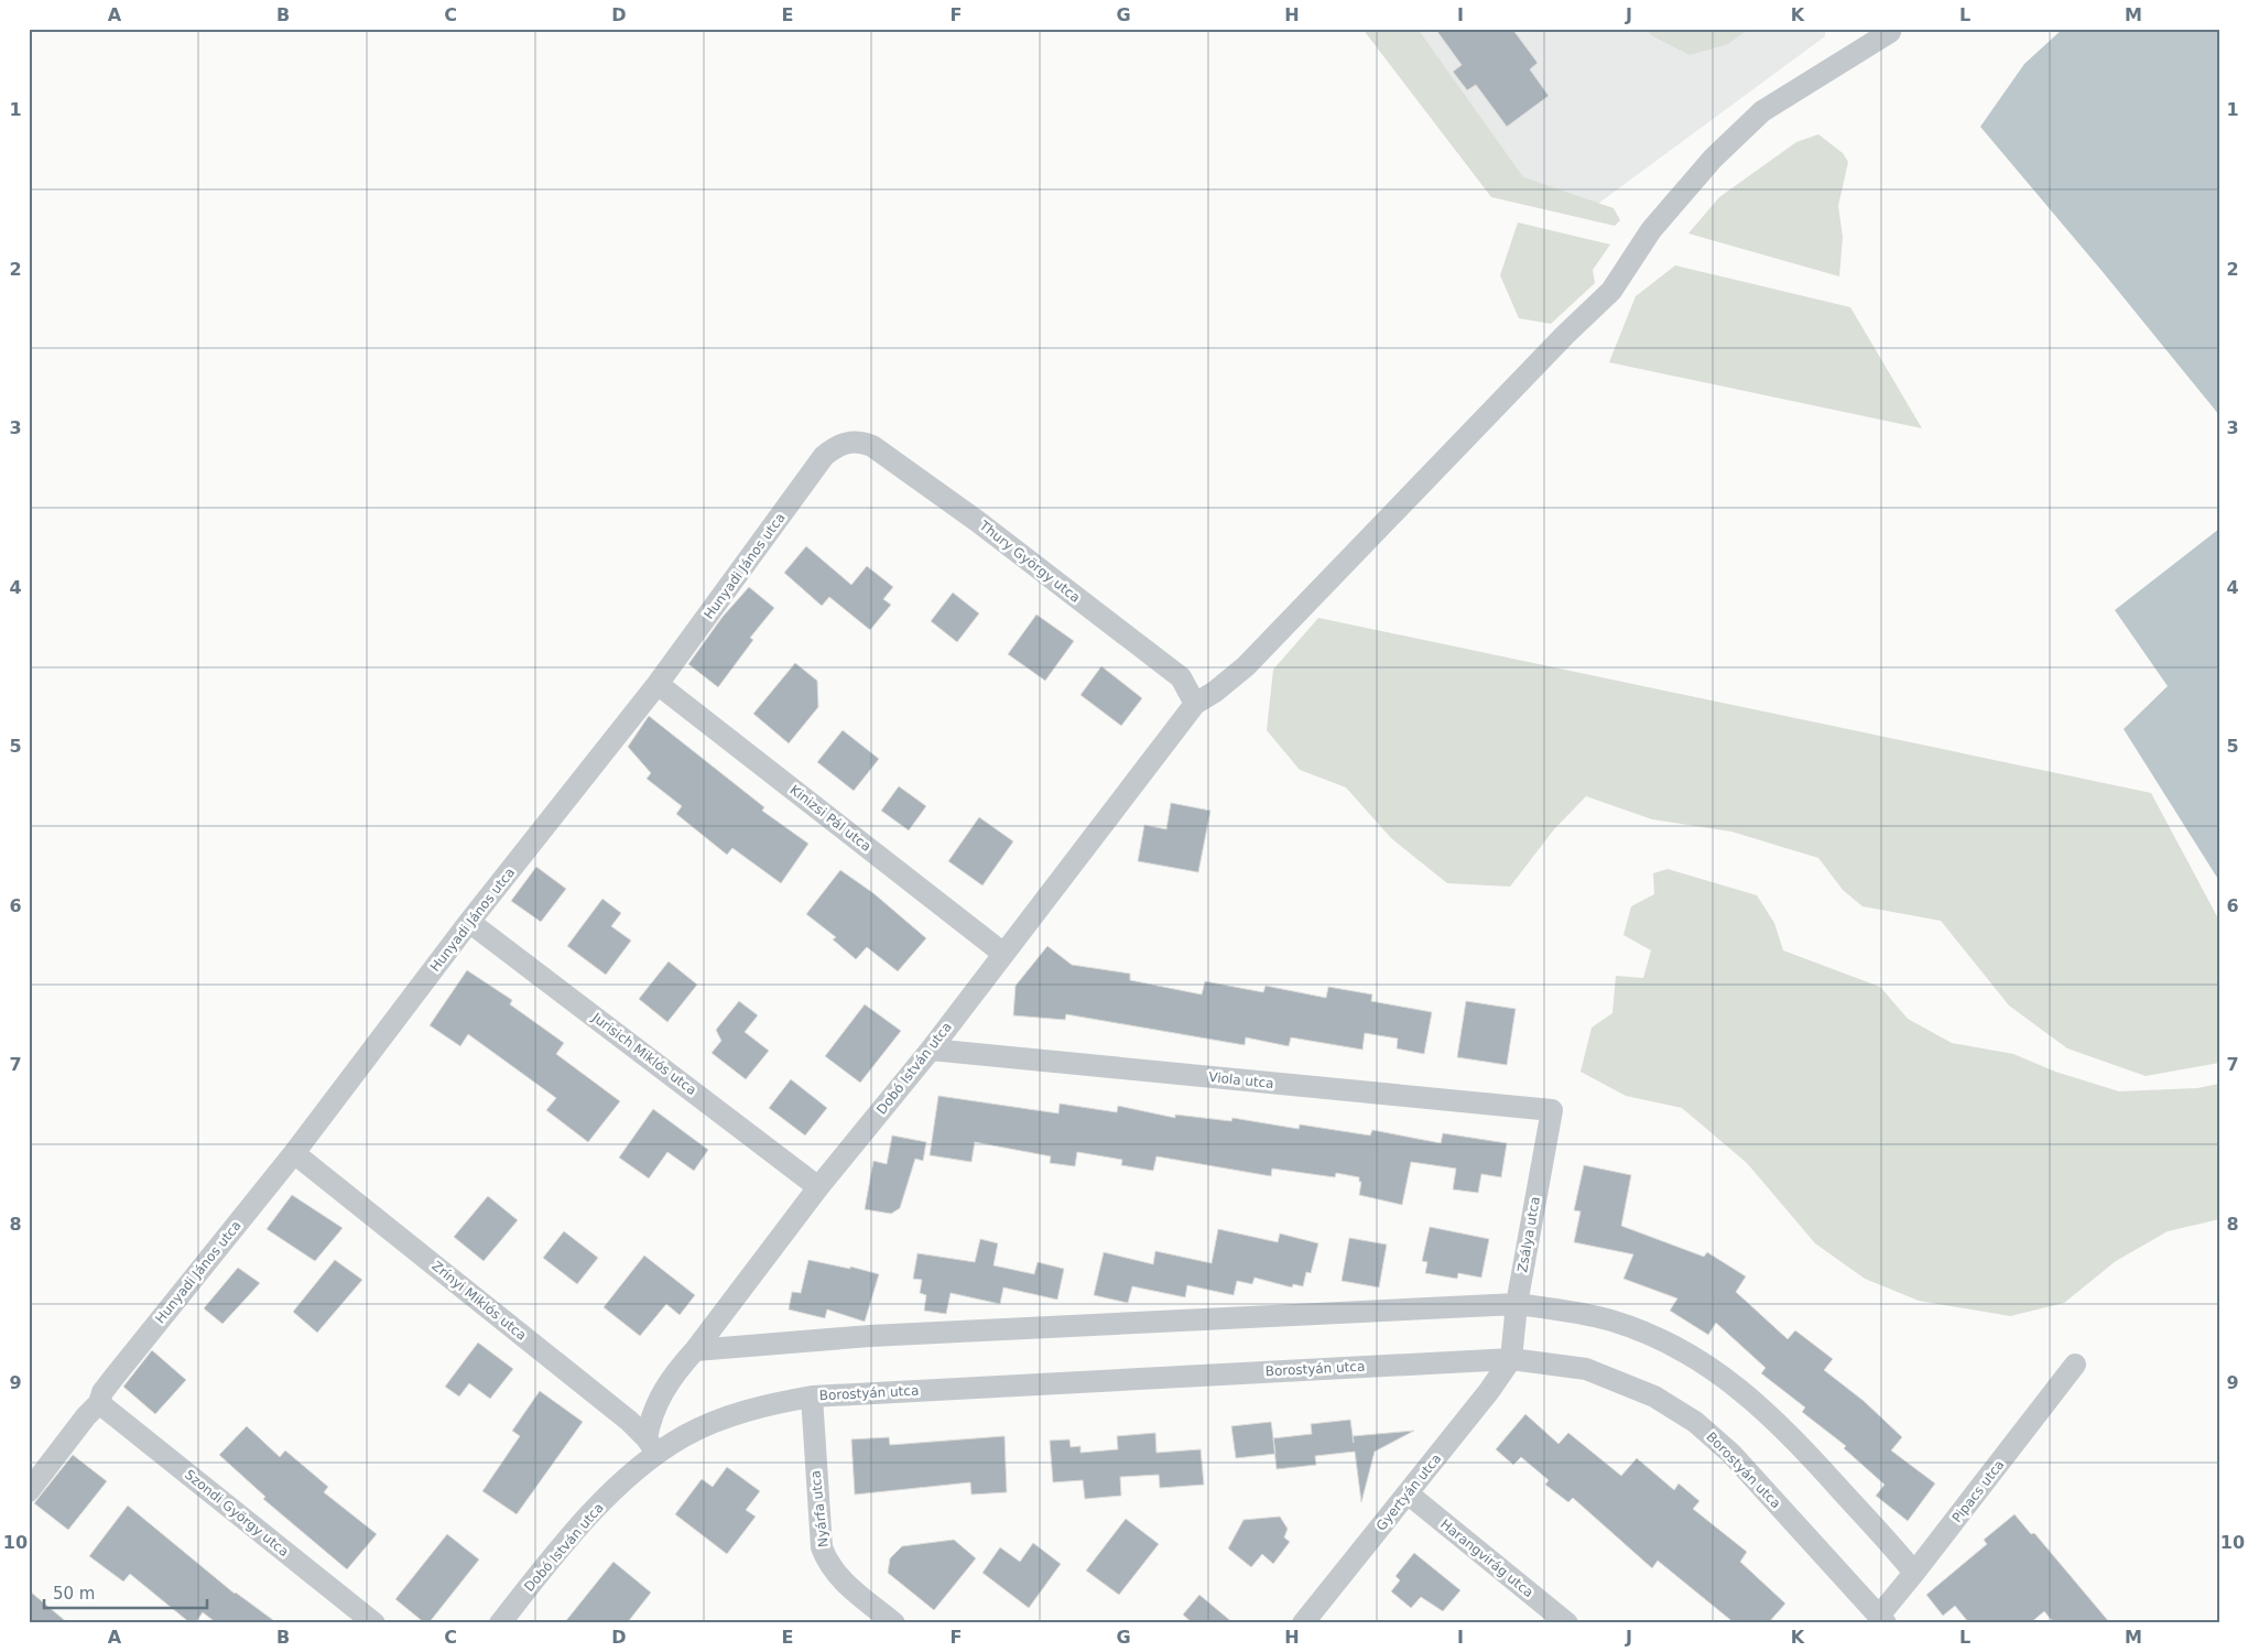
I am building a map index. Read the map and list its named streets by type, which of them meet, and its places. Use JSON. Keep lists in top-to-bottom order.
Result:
{
  "streets": {
    "street": [
      "Thury György utca",
      "Hunyadi János utca",
      "Kinizsi Pál utca",
      "Jurisich Miklós utca",
      "Dobó István utca",
      "Viola utca",
      "Zsálya utca",
      "Zrínyi Miklós utca",
      "Borostyán utca",
      "Pipacs utca",
      "Gyertyán utca",
      "Nyárfa utca",
      "Szondi György utca",
      "Harangvirág utca"
    ]
  },
  "crossings": [
    ["Thury György utca", "Hunyadi János utca"],
    ["Thury György utca", "Dobó István utca"],
    ["Hunyadi János utca", "Kinizsi Pál utca"],
    ["Hunyadi János utca", "Jurisich Miklós utca"],
    ["Hunyadi János utca", "Zrínyi Miklós utca"],
    ["Hunyadi János utca", "Szondi György utca"],
    ["Kinizsi Pál utca", "Dobó István utca"],
    ["Jurisich Miklós utca", "Dobó István utca"],
    ["Dobó István utca", "Viola utca"],
    ["Dobó István utca", "Zrínyi Miklós utca"],
    ["Dobó István utca", "Borostyán utca"],
    ["Viola utca", "Zsálya utca"],
    ["Zsálya utca", "Borostyán utca"],
    ["Zsálya utca", "Gyertyán utca"],
    ["Zrínyi Miklós utca", "Borostyán utca"],
    ["Borostyán utca", "Pipacs utca"],
    ["Borostyán utca", "Gyertyán utca"],
    ["Borostyán utca", "Nyárfa utca"],
    ["Gyertyán utca", "Harangvirág utca"]
  ],
  "scale_bar": "50 m",
  "grid": {
    "columns": [
      "A",
      "B",
      "C",
      "D",
      "E",
      "F",
      "G",
      "H",
      "I",
      "J",
      "K",
      "L",
      "M"
    ],
    "rows": [
      "1",
      "2",
      "3",
      "4",
      "5",
      "6",
      "7",
      "8",
      "9",
      "10"
    ]
  }
}
